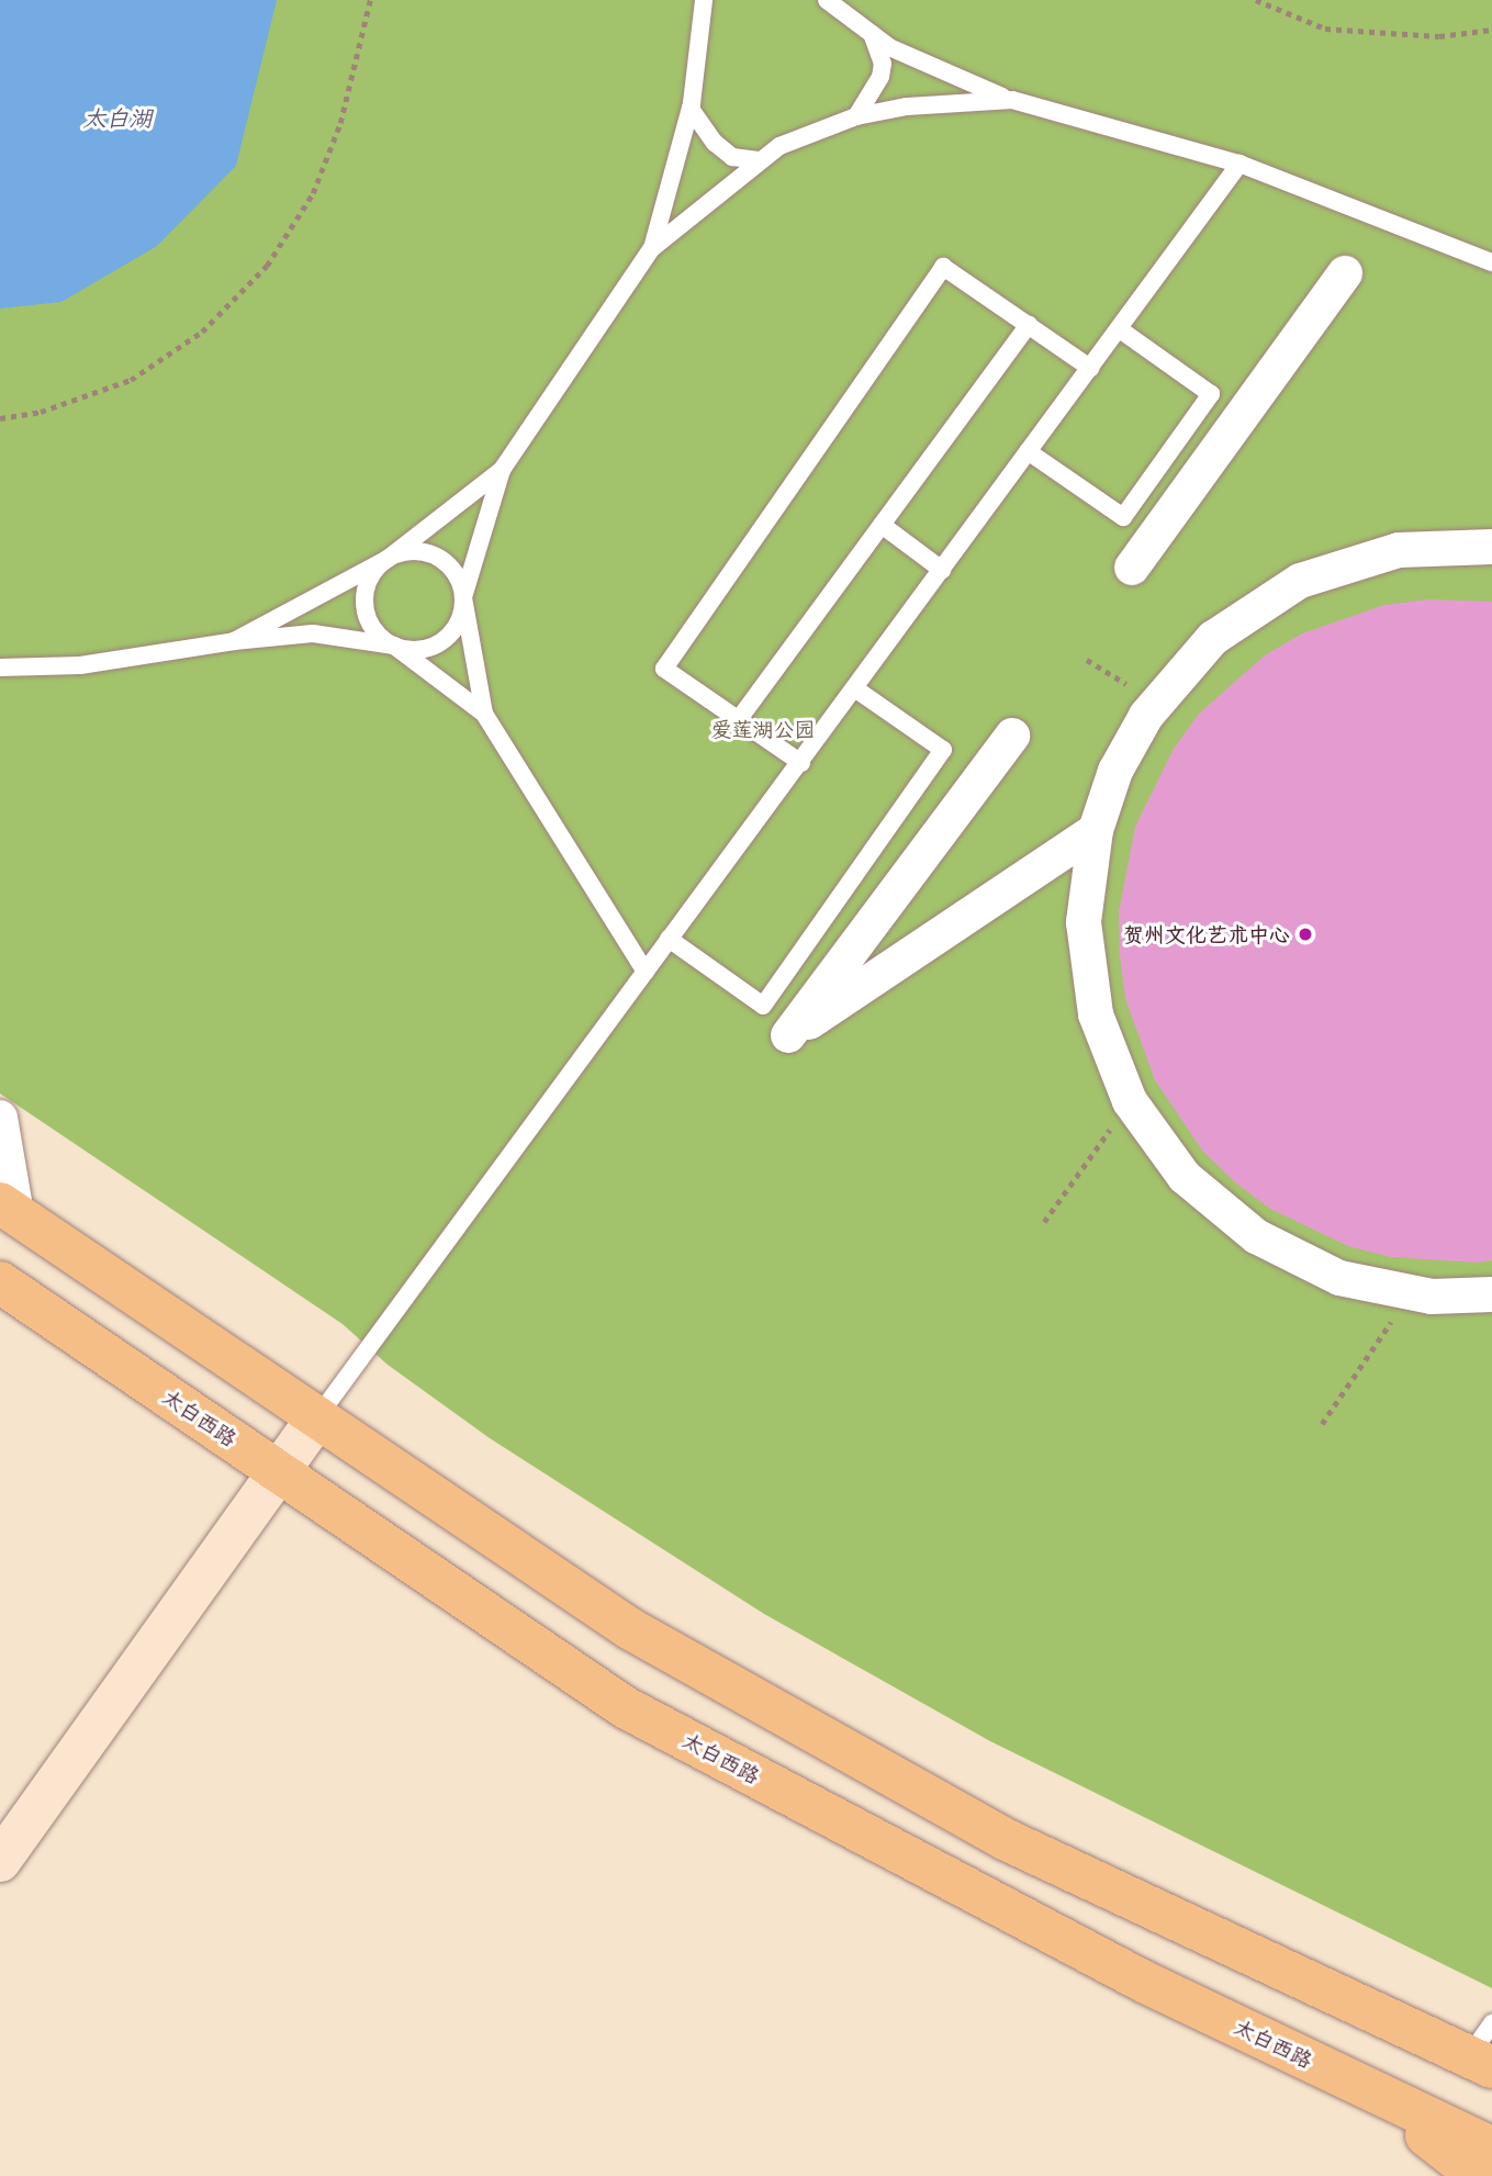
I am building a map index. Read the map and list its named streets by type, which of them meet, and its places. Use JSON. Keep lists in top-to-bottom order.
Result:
{
  "streets": {
    "main road": ["太白西路"]
  },
  "water": ["太白湖"],
  "parks": ["爱莲湖公园"],
  "places": ["贺州文化艺术中心"]
}
